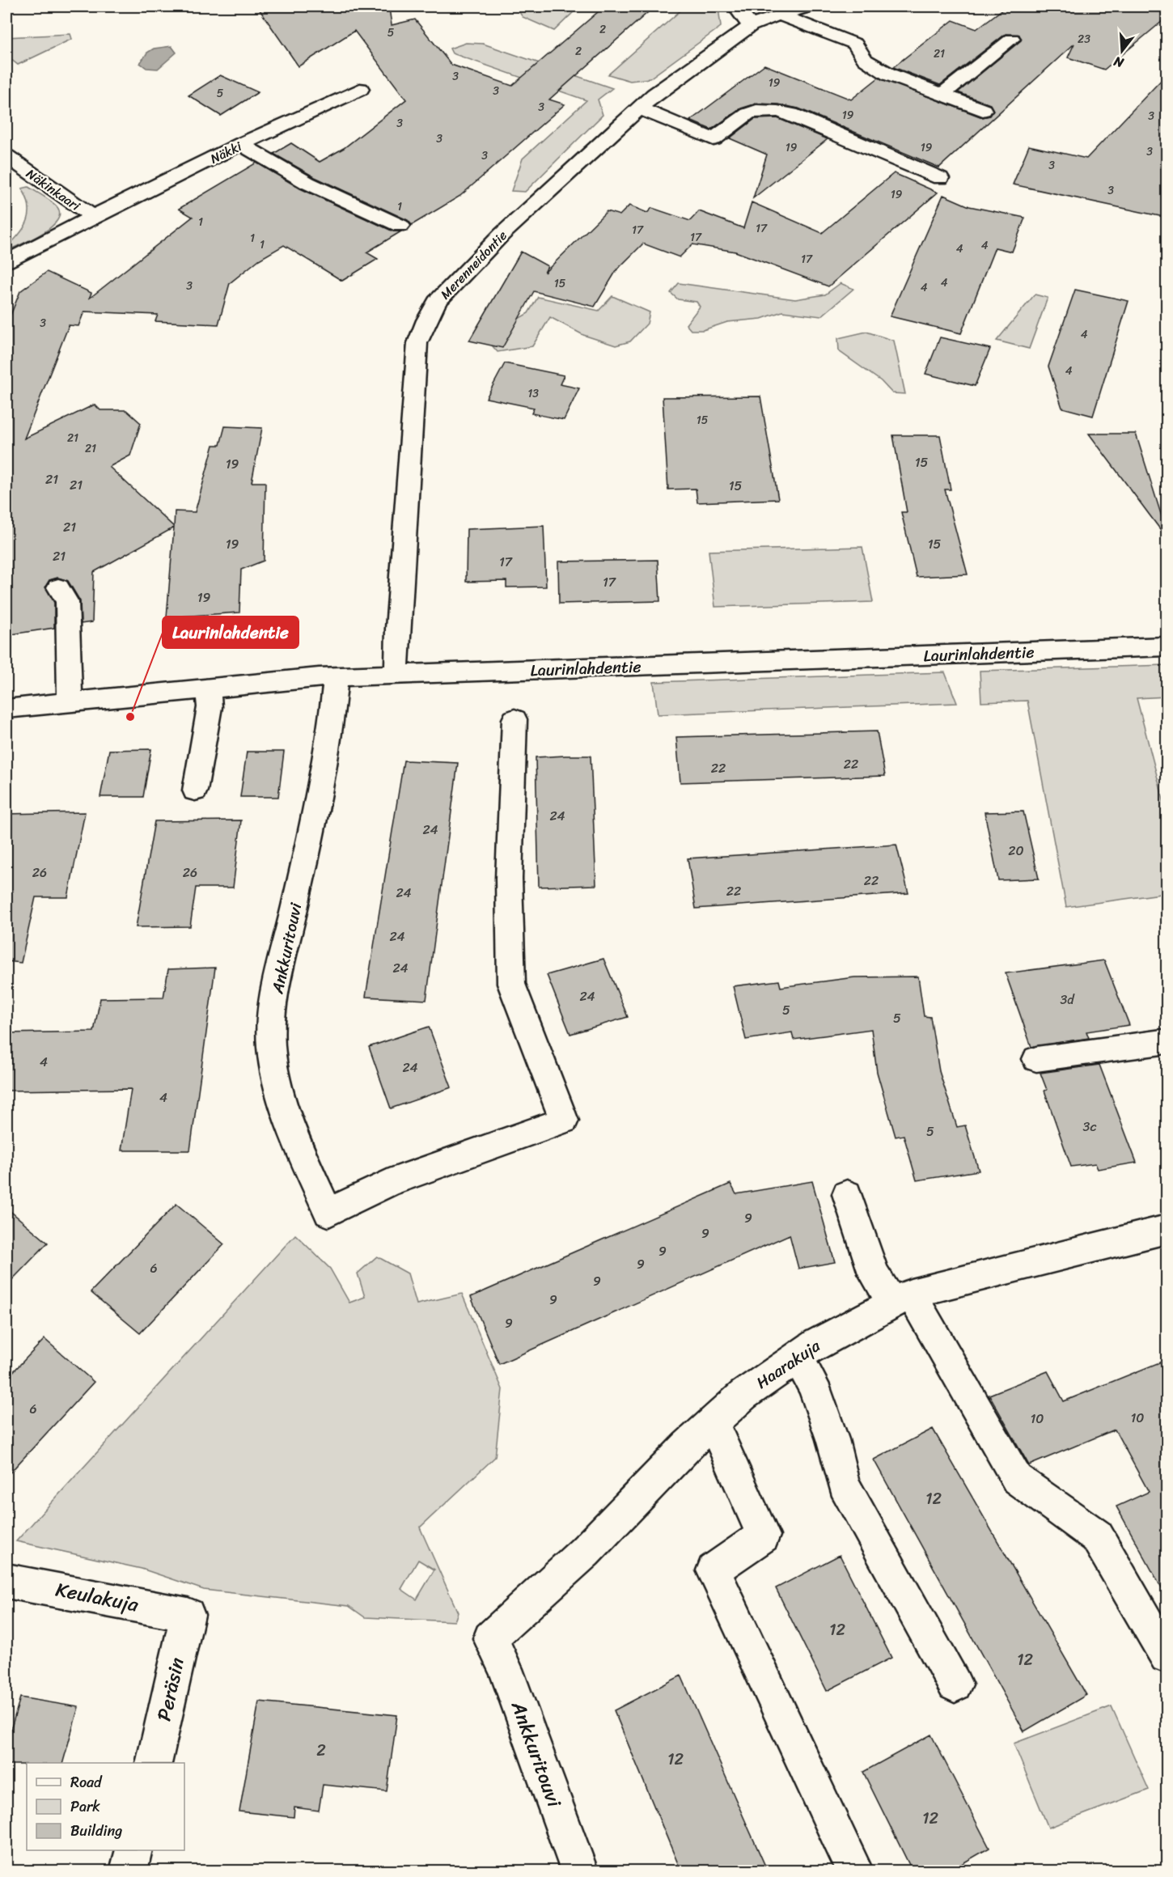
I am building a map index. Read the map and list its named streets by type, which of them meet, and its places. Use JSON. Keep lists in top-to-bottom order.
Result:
{
  "streets": {
    "street": [
      "Näkki",
      "Näkinkaari",
      "Merenneidontie",
      "Laurinlahdentie",
      "Ankkuritouvi",
      "Haarakuja",
      "Keulakuja",
      "Peräsin"
    ]
  },
  "crossings": [
    ["Näkki", "Näkinkaari"],
    ["Merenneidontie", "Laurinlahdentie"],
    ["Laurinlahdentie", "Ankkuritouvi"],
    ["Ankkuritouvi", "Haarakuja"],
    ["Keulakuja", "Peräsin"]
  ],
  "places": ["Laurinlahdentie"],
  "house_numbers": [
    "2",
    "5",
    "23",
    "2",
    "21",
    "3",
    "19",
    "3",
    "5",
    "3",
    "19",
    "3",
    "3",
    "3",
    "19",
    "19",
    "3",
    "3",
    "3",
    "3",
    "19",
    "1",
    "1",
    "17",
    "17",
    "17",
    "1",
    "1",
    "4",
    "4",
    "17",
    "4",
    "15",
    "3",
    "4",
    "3",
    "4",
    "4",
    "13",
    "15",
    "21",
    "21",
    "15",
    "19",
    "21",
    "21",
    "15",
    "21",
    "19",
    "15",
    "21",
    "17",
    "17",
    "19",
    "22",
    "22",
    "24",
    "24",
    "20",
    "26",
    "26",
    "22",
    "22",
    "24",
    "24",
    "24",
    "24",
    "3d",
    "5",
    "5",
    "4",
    "24",
    "4",
    "3c",
    "5",
    "9",
    "9",
    "9",
    "9",
    "6",
    "9",
    "9",
    "9",
    "6",
    "10",
    "10",
    "12",
    "12",
    "12",
    "2",
    "12",
    "12"
  ],
  "legend": ["Road", "Park", "Building"],
  "north": "bottom"
}
